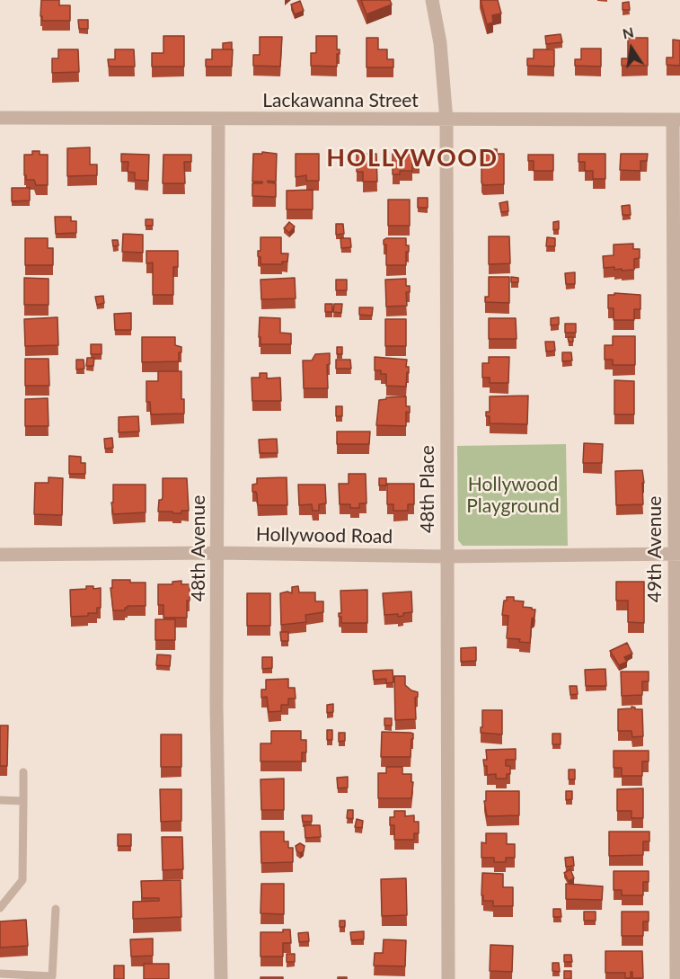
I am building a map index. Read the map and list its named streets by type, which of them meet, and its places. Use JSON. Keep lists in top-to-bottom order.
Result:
{
  "streets": {
    "street": [
      "Lackawanna Street",
      "48th Place",
      "Hollywood Road",
      "48th Avenue",
      "49th Avenue"
    ]
  },
  "crossings": [
    ["Lackawanna Street", "48th Place"],
    ["Lackawanna Street", "48th Avenue"],
    ["Lackawanna Street", "49th Avenue"],
    ["48th Place", "Hollywood Road"],
    ["Hollywood Road", "48th Avenue"],
    ["Hollywood Road", "49th Avenue"]
  ],
  "districts": ["HOLLYWOOD"],
  "parks": ["Hollywood Playground"],
  "north": "top"
}
